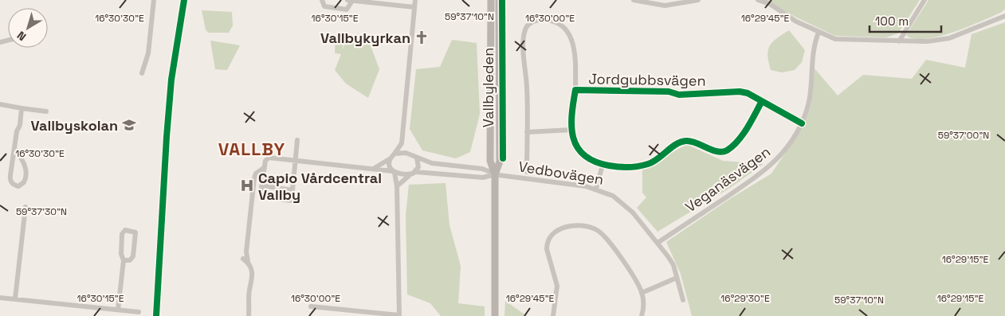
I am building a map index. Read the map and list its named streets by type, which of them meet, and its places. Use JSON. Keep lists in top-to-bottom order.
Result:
{
  "streets": {
    "main road": ["Vallbyleden"],
    "street": ["Jordgubbsvägen", "Vedbovägen", "Veganäsvägen"]
  },
  "crossings": [
    ["Jordgubbsvägen", "Veganäsvägen"],
    ["Vallbyleden", "Vedbovägen"],
    ["Vedbovägen", "Veganäsvägen"]
  ],
  "districts": ["VALLBY"],
  "places": {
    "church": ["Vallbykyrkan"],
    "school or university": ["Vallbyskolan"],
    "hospital": ["Capio Vårdcentral Vallby"]
  },
  "scale_bar": "100 m",
  "north": "bottom left",
  "coordinates": [
    "59°37'10\"N",
    "16°30'30\"E",
    "16°30'15\"E",
    "16°30'00\"E",
    "16°29'45\"E",
    "59°37'00\"N",
    "59°37'30\"N",
    "16°29'15\"E",
    "16°29'30\"E"
  ]
}
